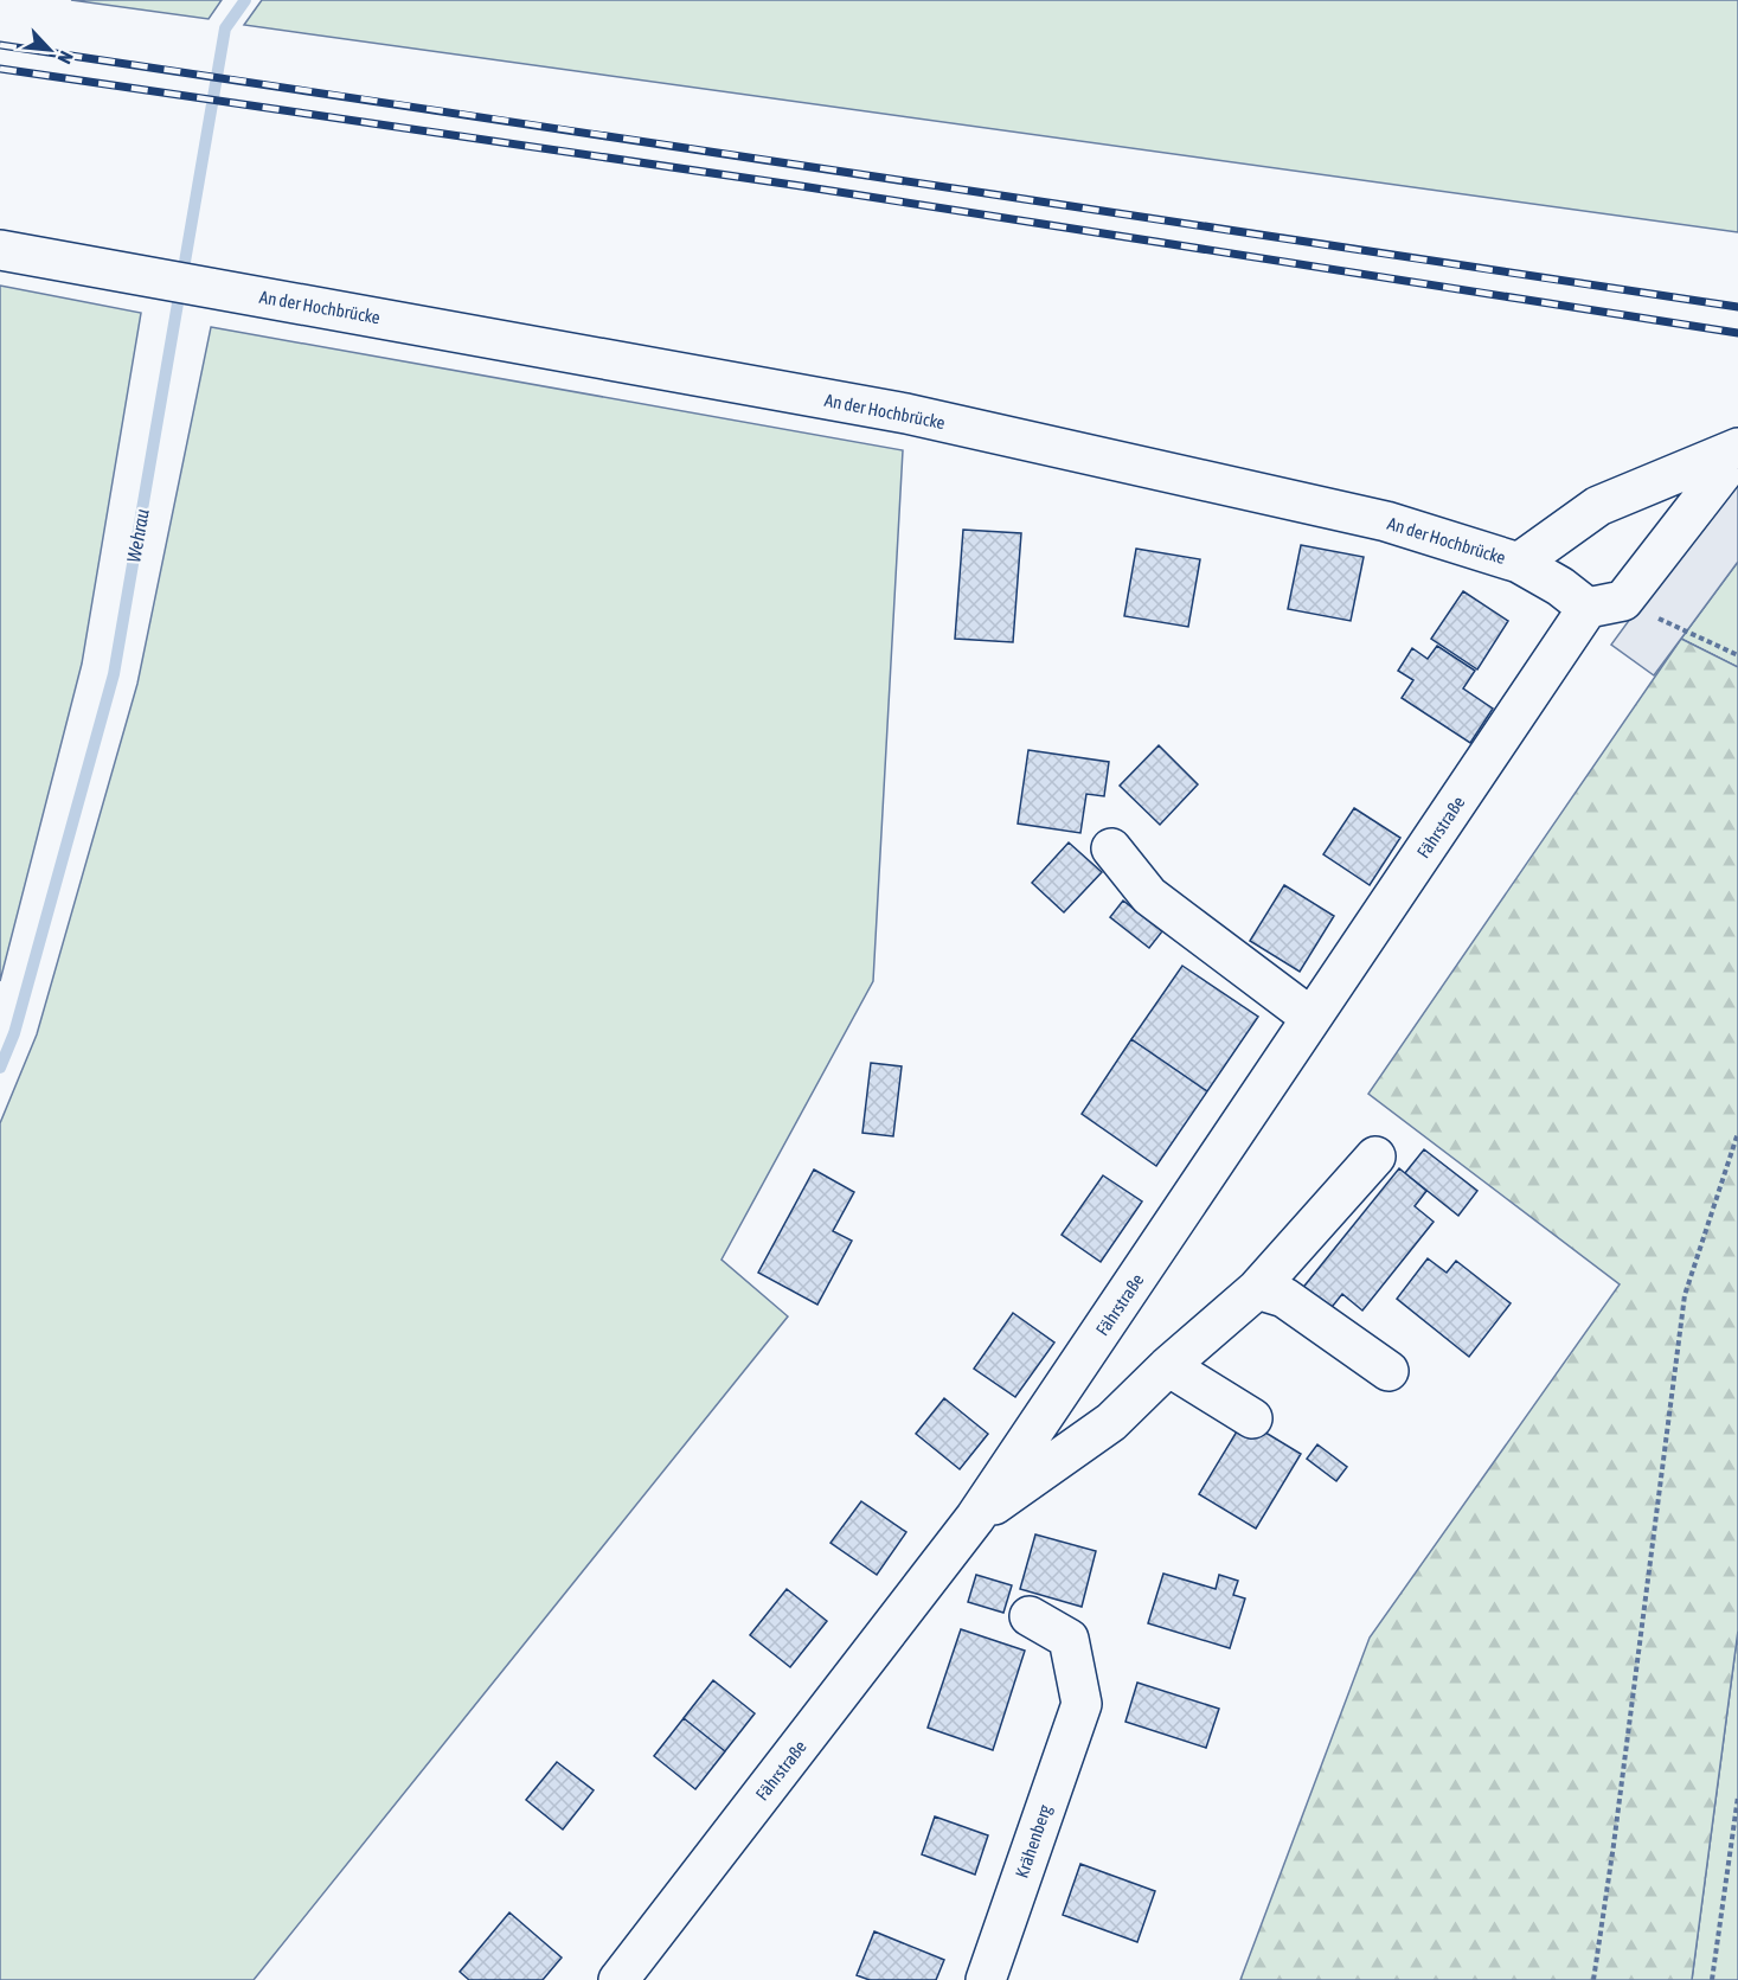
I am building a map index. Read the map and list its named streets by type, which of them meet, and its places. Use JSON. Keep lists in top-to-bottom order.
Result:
{
  "streets": {
    "street": ["An der Hochbrücke", "Fährstraße", "Krähenberg"]
  },
  "crossings": [
    ["An der Hochbrücke", "Fährstraße"]
  ],
  "water": ["Wehrau"],
  "north": "bottom right"
}
